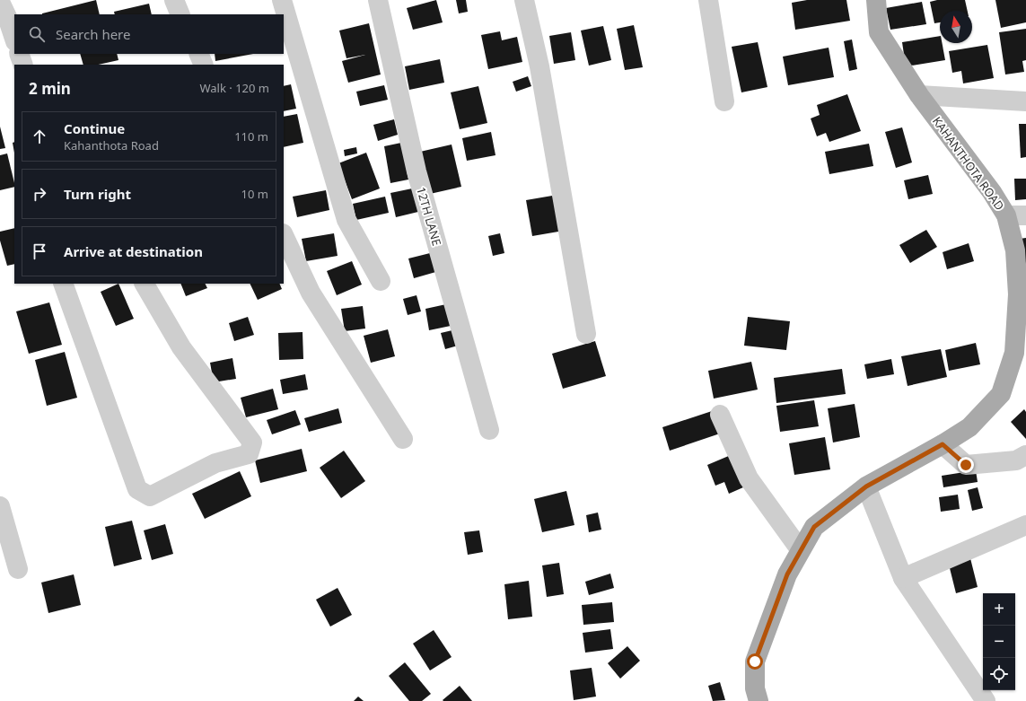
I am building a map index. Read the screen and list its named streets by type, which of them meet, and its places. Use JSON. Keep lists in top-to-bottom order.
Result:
{
  "streets": {
    "main road": ["KAHANTHOTA ROAD"],
    "street": ["12TH LANE"]
  },
  "north": "top",
  "page": {
    "search": "Search here",
    "heading": ["2 min", "Walk · 120 m"],
    "list": [
      ["Continue", "Kahanthota Road", "110 m"],
      ["Turn right", "10 m"],
      "Arrive at destination"
    ],
    "map_buttons": ["+", "−"]
  }
}
